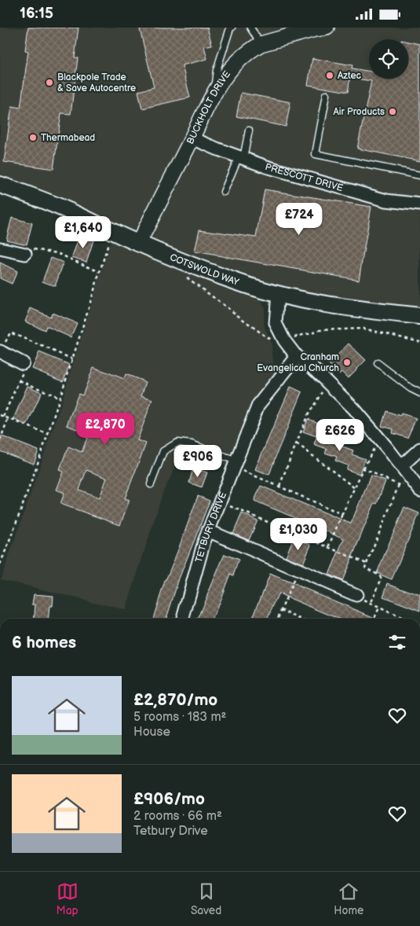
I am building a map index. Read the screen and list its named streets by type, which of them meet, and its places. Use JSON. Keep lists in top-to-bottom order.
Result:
{
  "streets": {
    "main road": ["COTSWOLD WAY"],
    "street": ["BUCKHOLT DRIVE", "PRESCOTT DRIVE", "TETBURY DRIVE"]
  },
  "crossings": [
    ["BUCKHOLT DRIVE", "PRESCOTT DRIVE"],
    ["BUCKHOLT DRIVE", "COTSWOLD WAY"]
  ],
  "places": [
    "Aztec",
    "Blackpole Trade & Save Autocentre",
    "Air Products",
    "Thermabead",
    "Cranham Evangelical Church"
  ],
  "page": {
    "status": "16:15",
    "price": [
      "£724",
      "£1,640",
      "£2,870",
      "£626",
      "£906",
      "£1,030"
    ],
    "heading": "6 homes",
    "list": [
      {
        "name": "£2,870/mo",
        "note": "5 rooms · 183 m² · House"
      },
      {
        "name": "£906/mo",
        "note": "2 rooms · 66 m² · Tetbury Drive"
      }
    ],
    "tabs": ["Map", "Saved", "Home"]
  }
}
